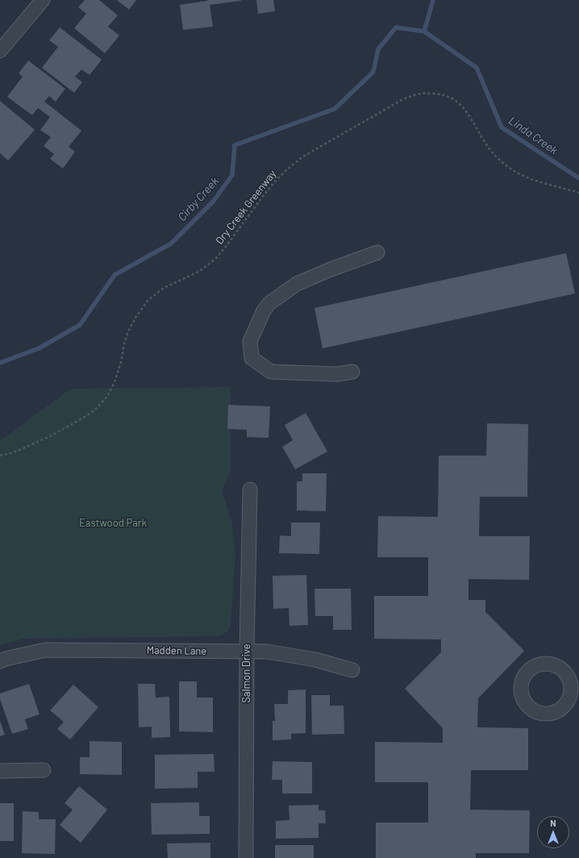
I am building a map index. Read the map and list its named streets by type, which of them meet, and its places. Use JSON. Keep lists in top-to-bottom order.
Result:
{
  "streets": {
    "street": ["Madden Lane", "Salmon Drive"],
    "path": ["Dry Creek Greenway"]
  },
  "crossings": [
    ["Madden Lane", "Salmon Drive"]
  ],
  "water": ["Linda Creek", "Cirby Creek"],
  "parks": ["Eastwood Park"],
  "north": "top"
}
